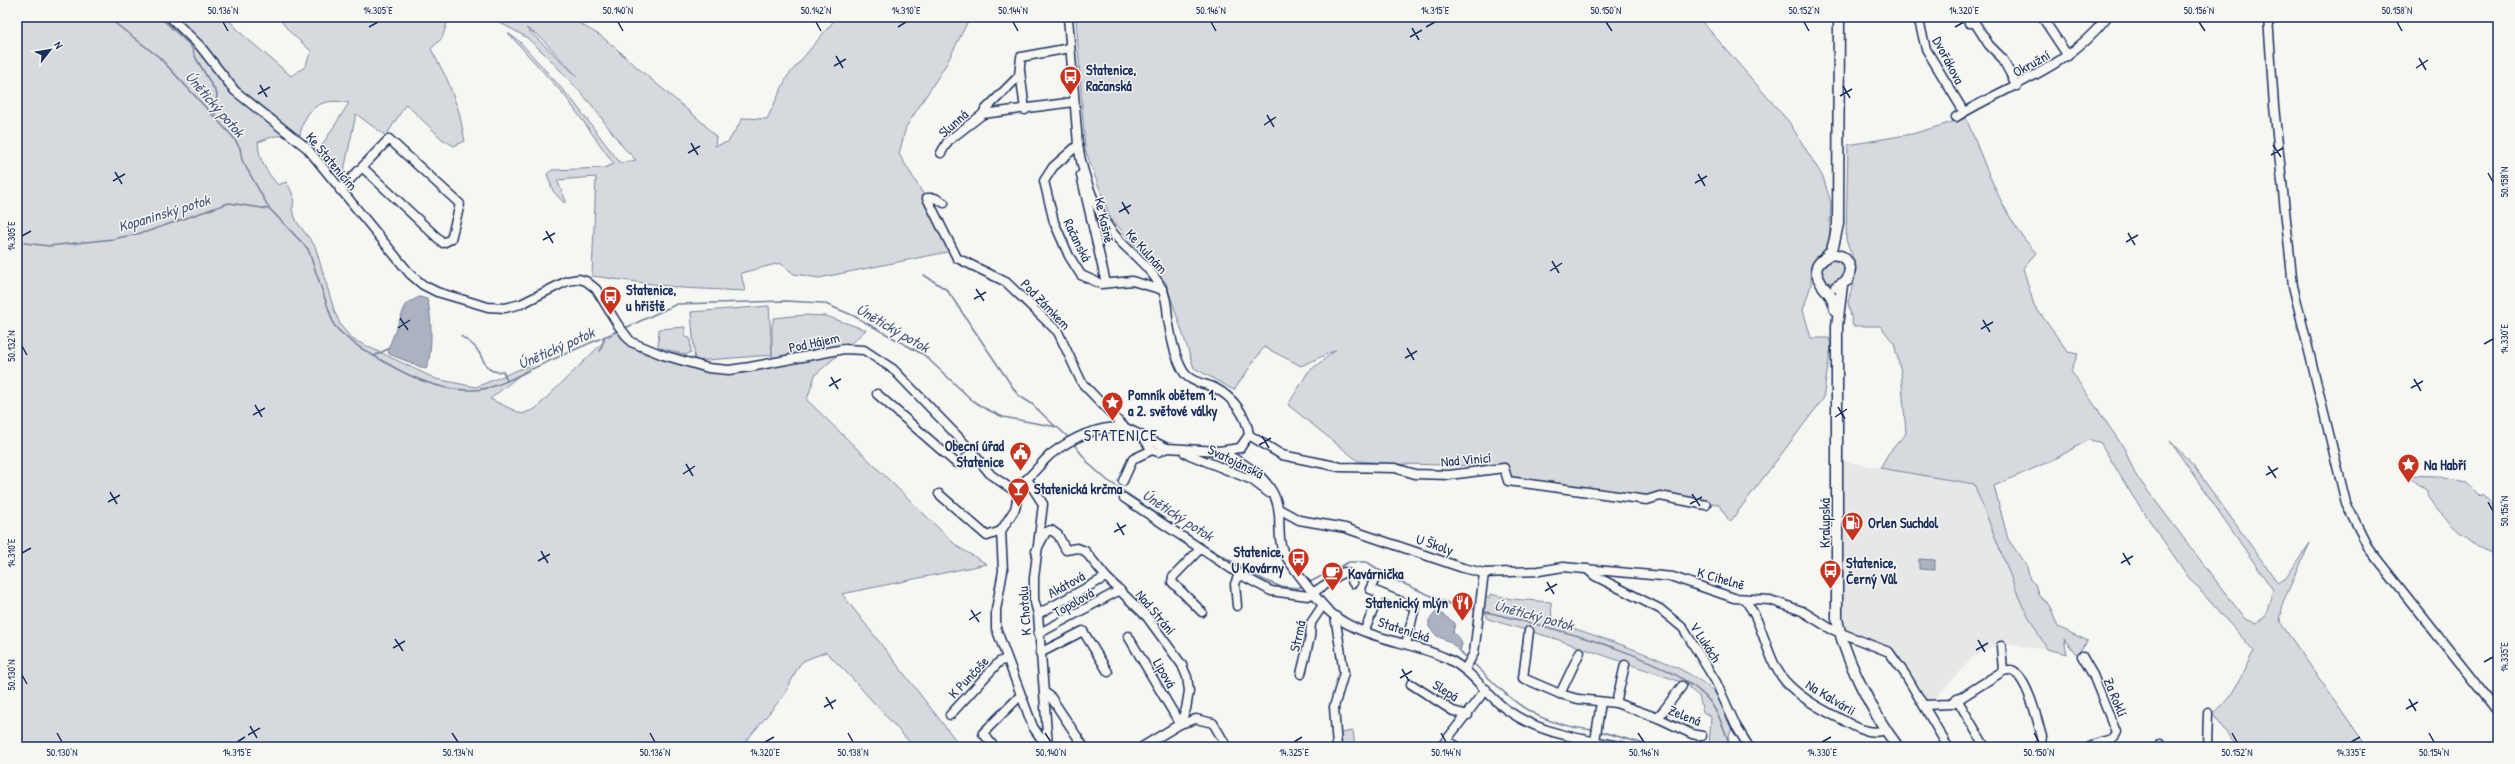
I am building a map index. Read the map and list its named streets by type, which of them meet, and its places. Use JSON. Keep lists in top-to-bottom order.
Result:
{
  "streets": {
    "main road": ["Kralupská"],
    "street": [
      "Dvořákova",
      "Okružní",
      "Slunná",
      "Ke Statenicím",
      "Ke Kašně",
      "Račanská",
      "Ke Kulnám",
      "Pod Zámkem",
      "Pod Hájem",
      "Nad Vinicí",
      "Svatojánská",
      "U Školy",
      "K Cihelně",
      "Akátová",
      "Topolová",
      "K Chotolu",
      "Nad Strání",
      "Statenická",
      "Strmá",
      "V Lukách",
      "Lipová",
      "K Punčoše",
      "Slepá",
      "Na Kalvárii",
      "Za Roklí",
      "Zelená"
    ]
  },
  "crossings": [
    ["Dvořákova", "Okružní"],
    ["Slunná", "Ke Kulnám"],
    ["Ke Statenicím", "Pod Hájem"],
    ["Ke Kašně", "Račanská"],
    ["Ke Kašně", "Ke Kulnám"],
    ["Račanská", "Ke Kulnám"],
    ["Ke Kulnám", "Nad Vinicí"],
    ["Svatojánská", "U Školy"],
    ["Svatojánská", "Statenická"],
    ["Kralupská", "K Cihelně"],
    ["Kralupská", "Na Kalvárii"],
    ["U Školy", "K Cihelně"],
    ["U Školy", "Statenická"],
    ["U Školy", "V Lukách"],
    ["K Cihelně", "V Lukách"],
    ["K Cihelně", "Na Kalvárii"],
    ["Akátová", "K Chotolu"],
    ["Akátová", "Nad Strání"],
    ["Topolová", "K Chotolu"],
    ["Topolová", "Nad Strání"],
    ["K Chotolu", "Nad Strání"],
    ["Nad Strání", "Lipová"],
    ["Statenická", "Strmá"]
  ],
  "districts": ["STATENICE"],
  "water": ["Únětický potok", "Kopaninský potok"],
  "places": {
    "bus stop": [
      "Statenice, Račanská",
      "Statenice, u hřiště",
      "Statenice, U Kovárny",
      "Statenice, Černý Vůl"
    ],
    "place": ["Pomník obětem 1. a 2. světové války", "Na Habří"],
    "public building": ["Obecní úřad Statenice"],
    "bar": ["Statenická krčma"],
    "fuel station": ["Orlen Suchdol"],
    "cafe": ["Kavárnička"],
    "restaurant": ["Statenický mlýn"]
  },
  "north": "top right",
  "coordinates": [
    "50.136°N",
    "14.305°E",
    "50.140°N",
    "50.142°N",
    "14.310°E",
    "50.144°N",
    "50.146°N",
    "14.315°E",
    "50.150°N",
    "50.152°N",
    "14.320°E",
    "50.156°N",
    "50.158°N",
    "14.330°E",
    "50.132°N",
    "14.335°E",
    "50.130°N",
    "50.134°N",
    "50.138°N",
    "14.325°E",
    "50.154°N"
  ]
}
